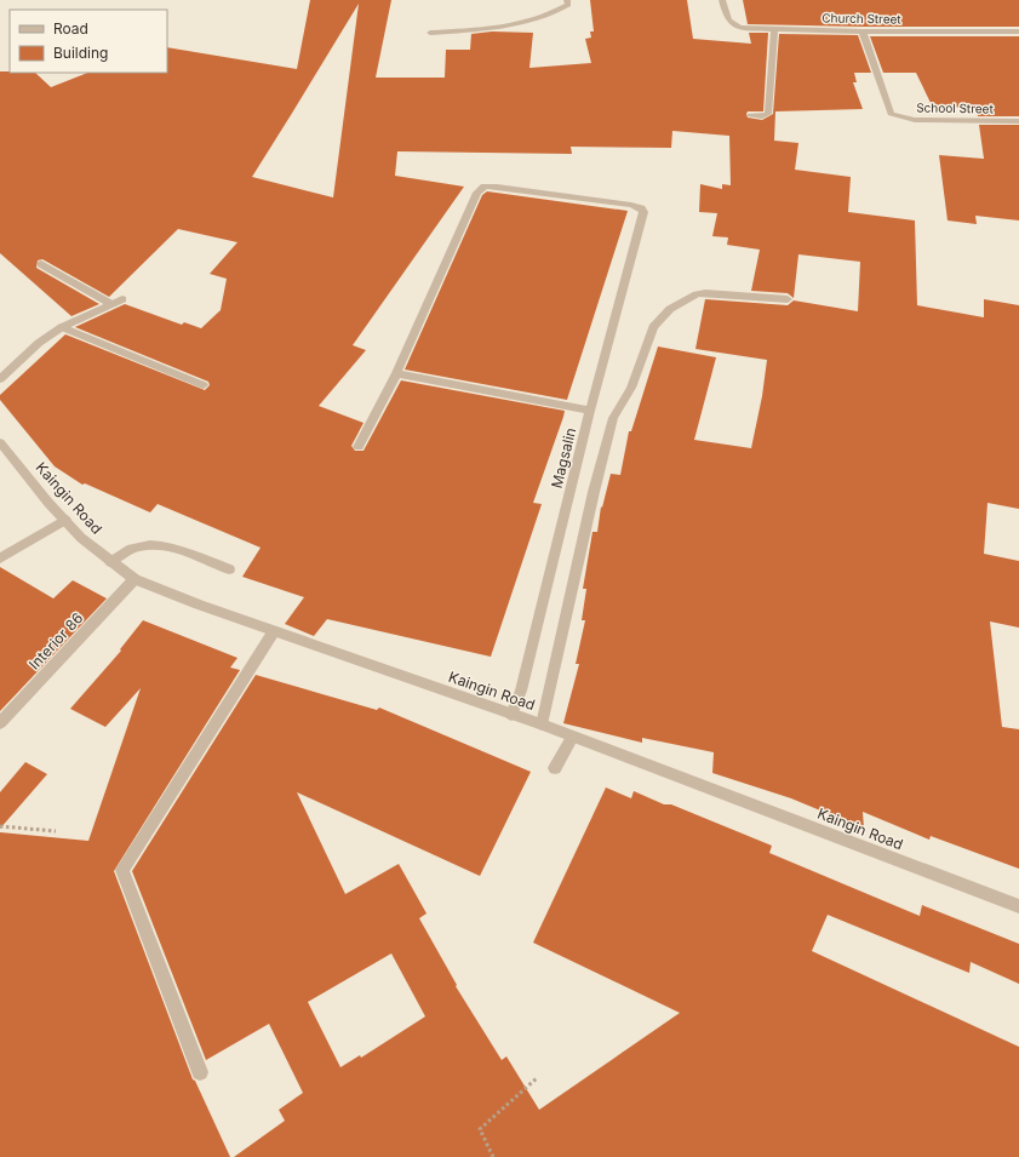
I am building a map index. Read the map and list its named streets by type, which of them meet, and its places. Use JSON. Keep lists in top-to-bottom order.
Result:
{
  "streets": {
    "street": [
      "Church Street",
      "School Street",
      "Magsalin",
      "Kaingin Road",
      "Interior 86"
    ]
  },
  "crossings": [
    ["Church Street", "School Street"],
    ["Magsalin", "Kaingin Road"],
    ["Kaingin Road", "Interior 86"]
  ],
  "legend": ["Road", "Building"]
}
